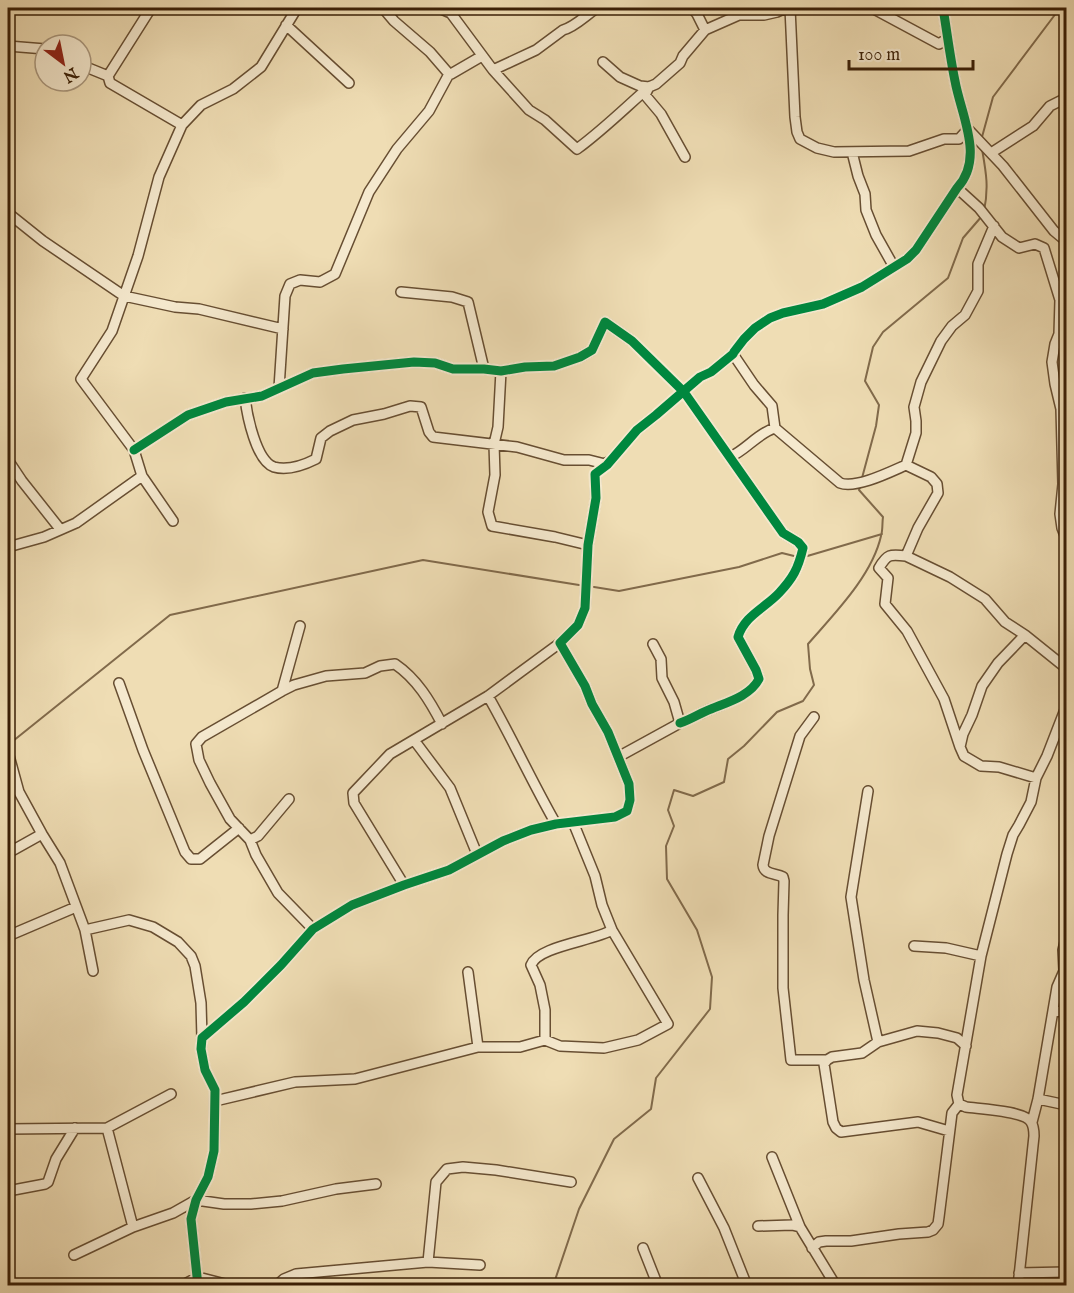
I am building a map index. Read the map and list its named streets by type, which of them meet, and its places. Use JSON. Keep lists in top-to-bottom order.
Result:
{
  "scale_bar": "100 m",
  "north": "bottom right"
}
